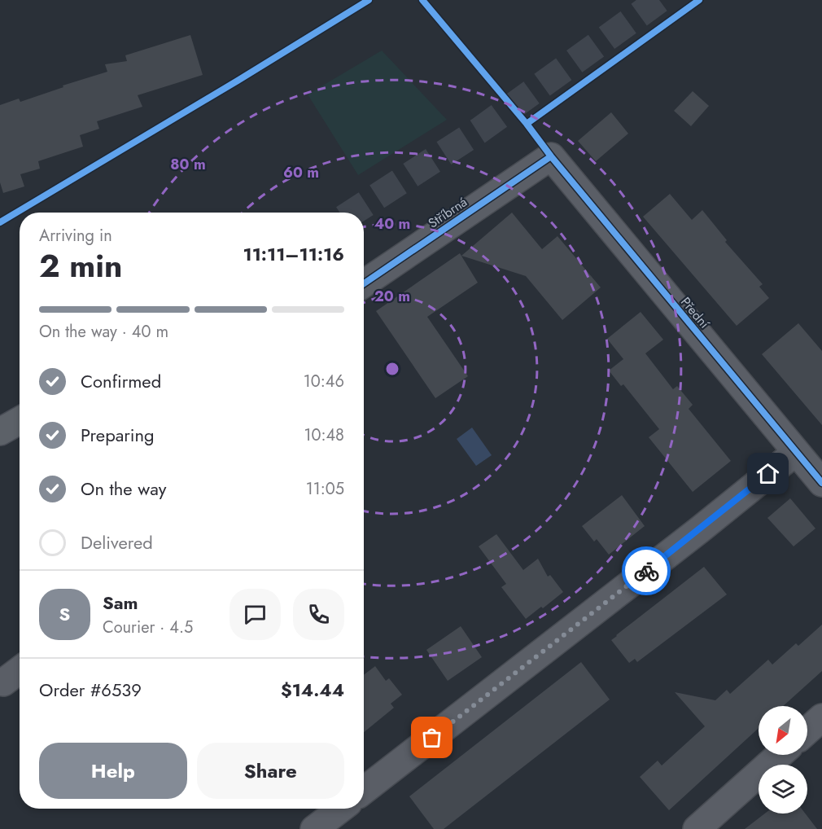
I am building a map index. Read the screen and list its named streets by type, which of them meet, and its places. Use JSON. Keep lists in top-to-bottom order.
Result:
{
  "streets": {
    "street": ["Stříbrná", "Přední"]
  },
  "crossings": [
    ["Stříbrná", "Přední"]
  ],
  "north": "bottom left",
  "page": {
    "heading": ["2 min", "Arriving in", "11:11–11:16"],
    "panel": [
      "Sam",
      "Courier · 4.5",
      "Order #6539",
      "$14.44"
    ],
    "bar": "On the way · 40 m",
    "list": [
      ["Confirmed", "10:46"],
      ["Preparing", "10:48"],
      ["On the way", "11:05"],
      "Delivered"
    ],
    "round": "S",
    "buttons": ["Help", "Share"]
  },
  "rings": [
    "80 m",
    "60 m",
    "40 m",
    "20 m"
  ]
}
